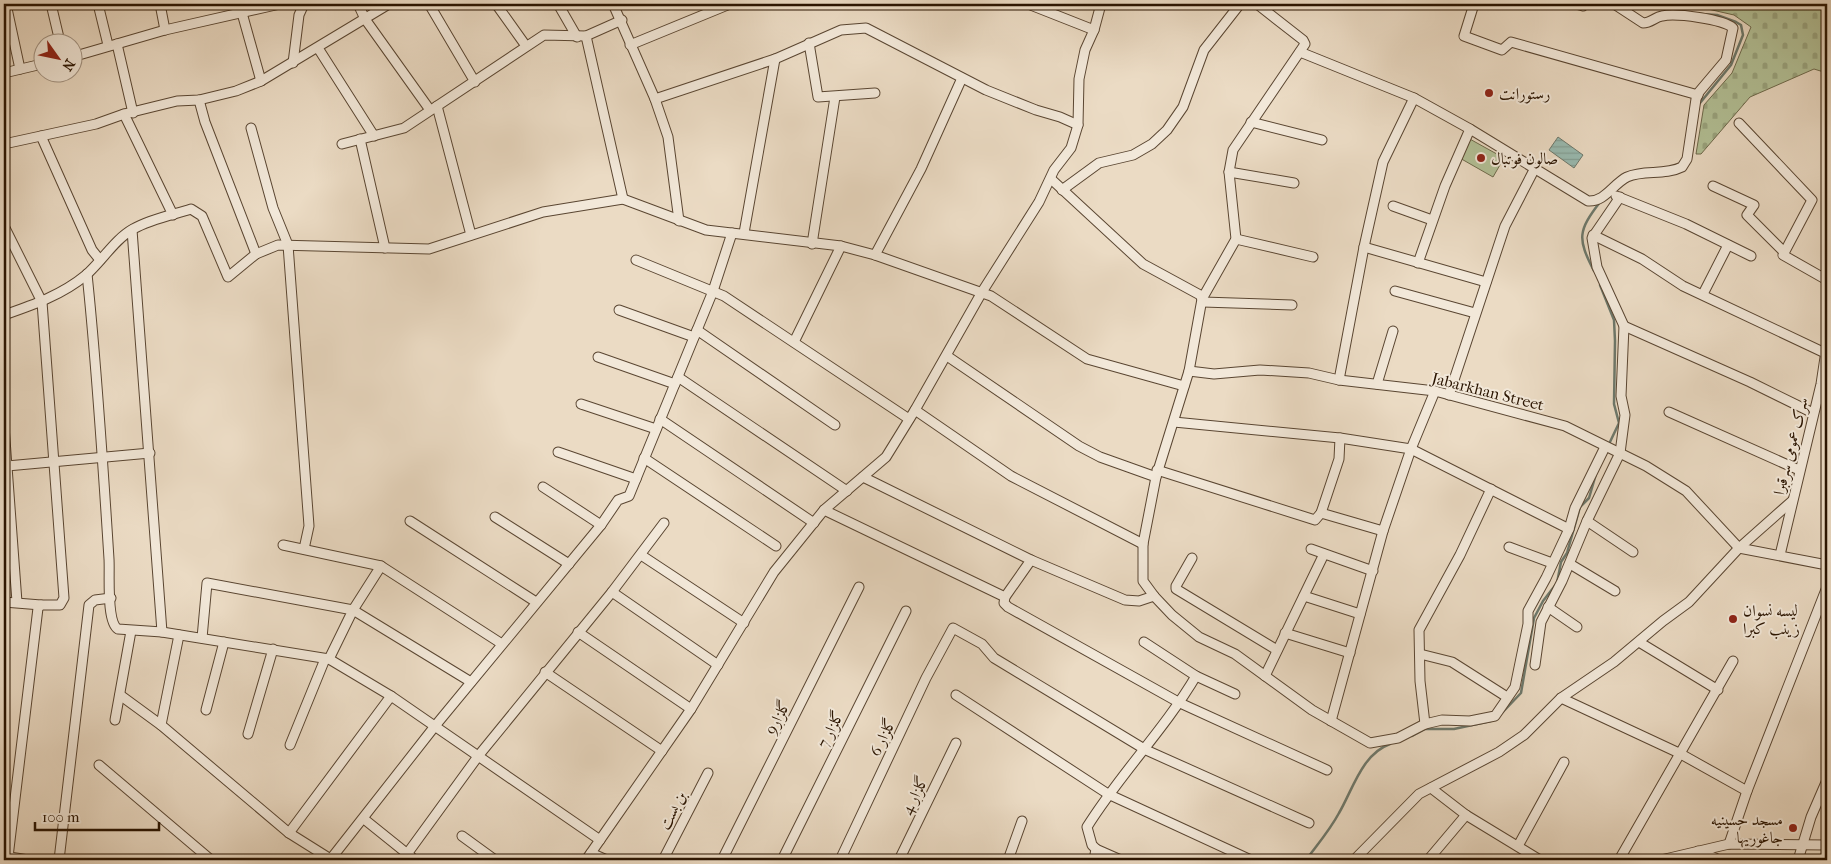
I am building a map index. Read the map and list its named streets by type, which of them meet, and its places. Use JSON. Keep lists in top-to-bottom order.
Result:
{
  "streets": {
    "street": [
      "Jabarkhan Street",
      "سرک عمومی سرقبرا",
      "گلزار9",
      "گلزار 7",
      "گلزار 6",
      "گلزار 4",
      "بن بست"
    ]
  },
  "places": [
    "رستورانت",
    "صالون فوتبال",
    "لیسه نسوان زینب کبرا",
    "مسجد حسینیه جاغوریها"
  ],
  "scale_bar": "100 m",
  "north": "bottom right"
}
